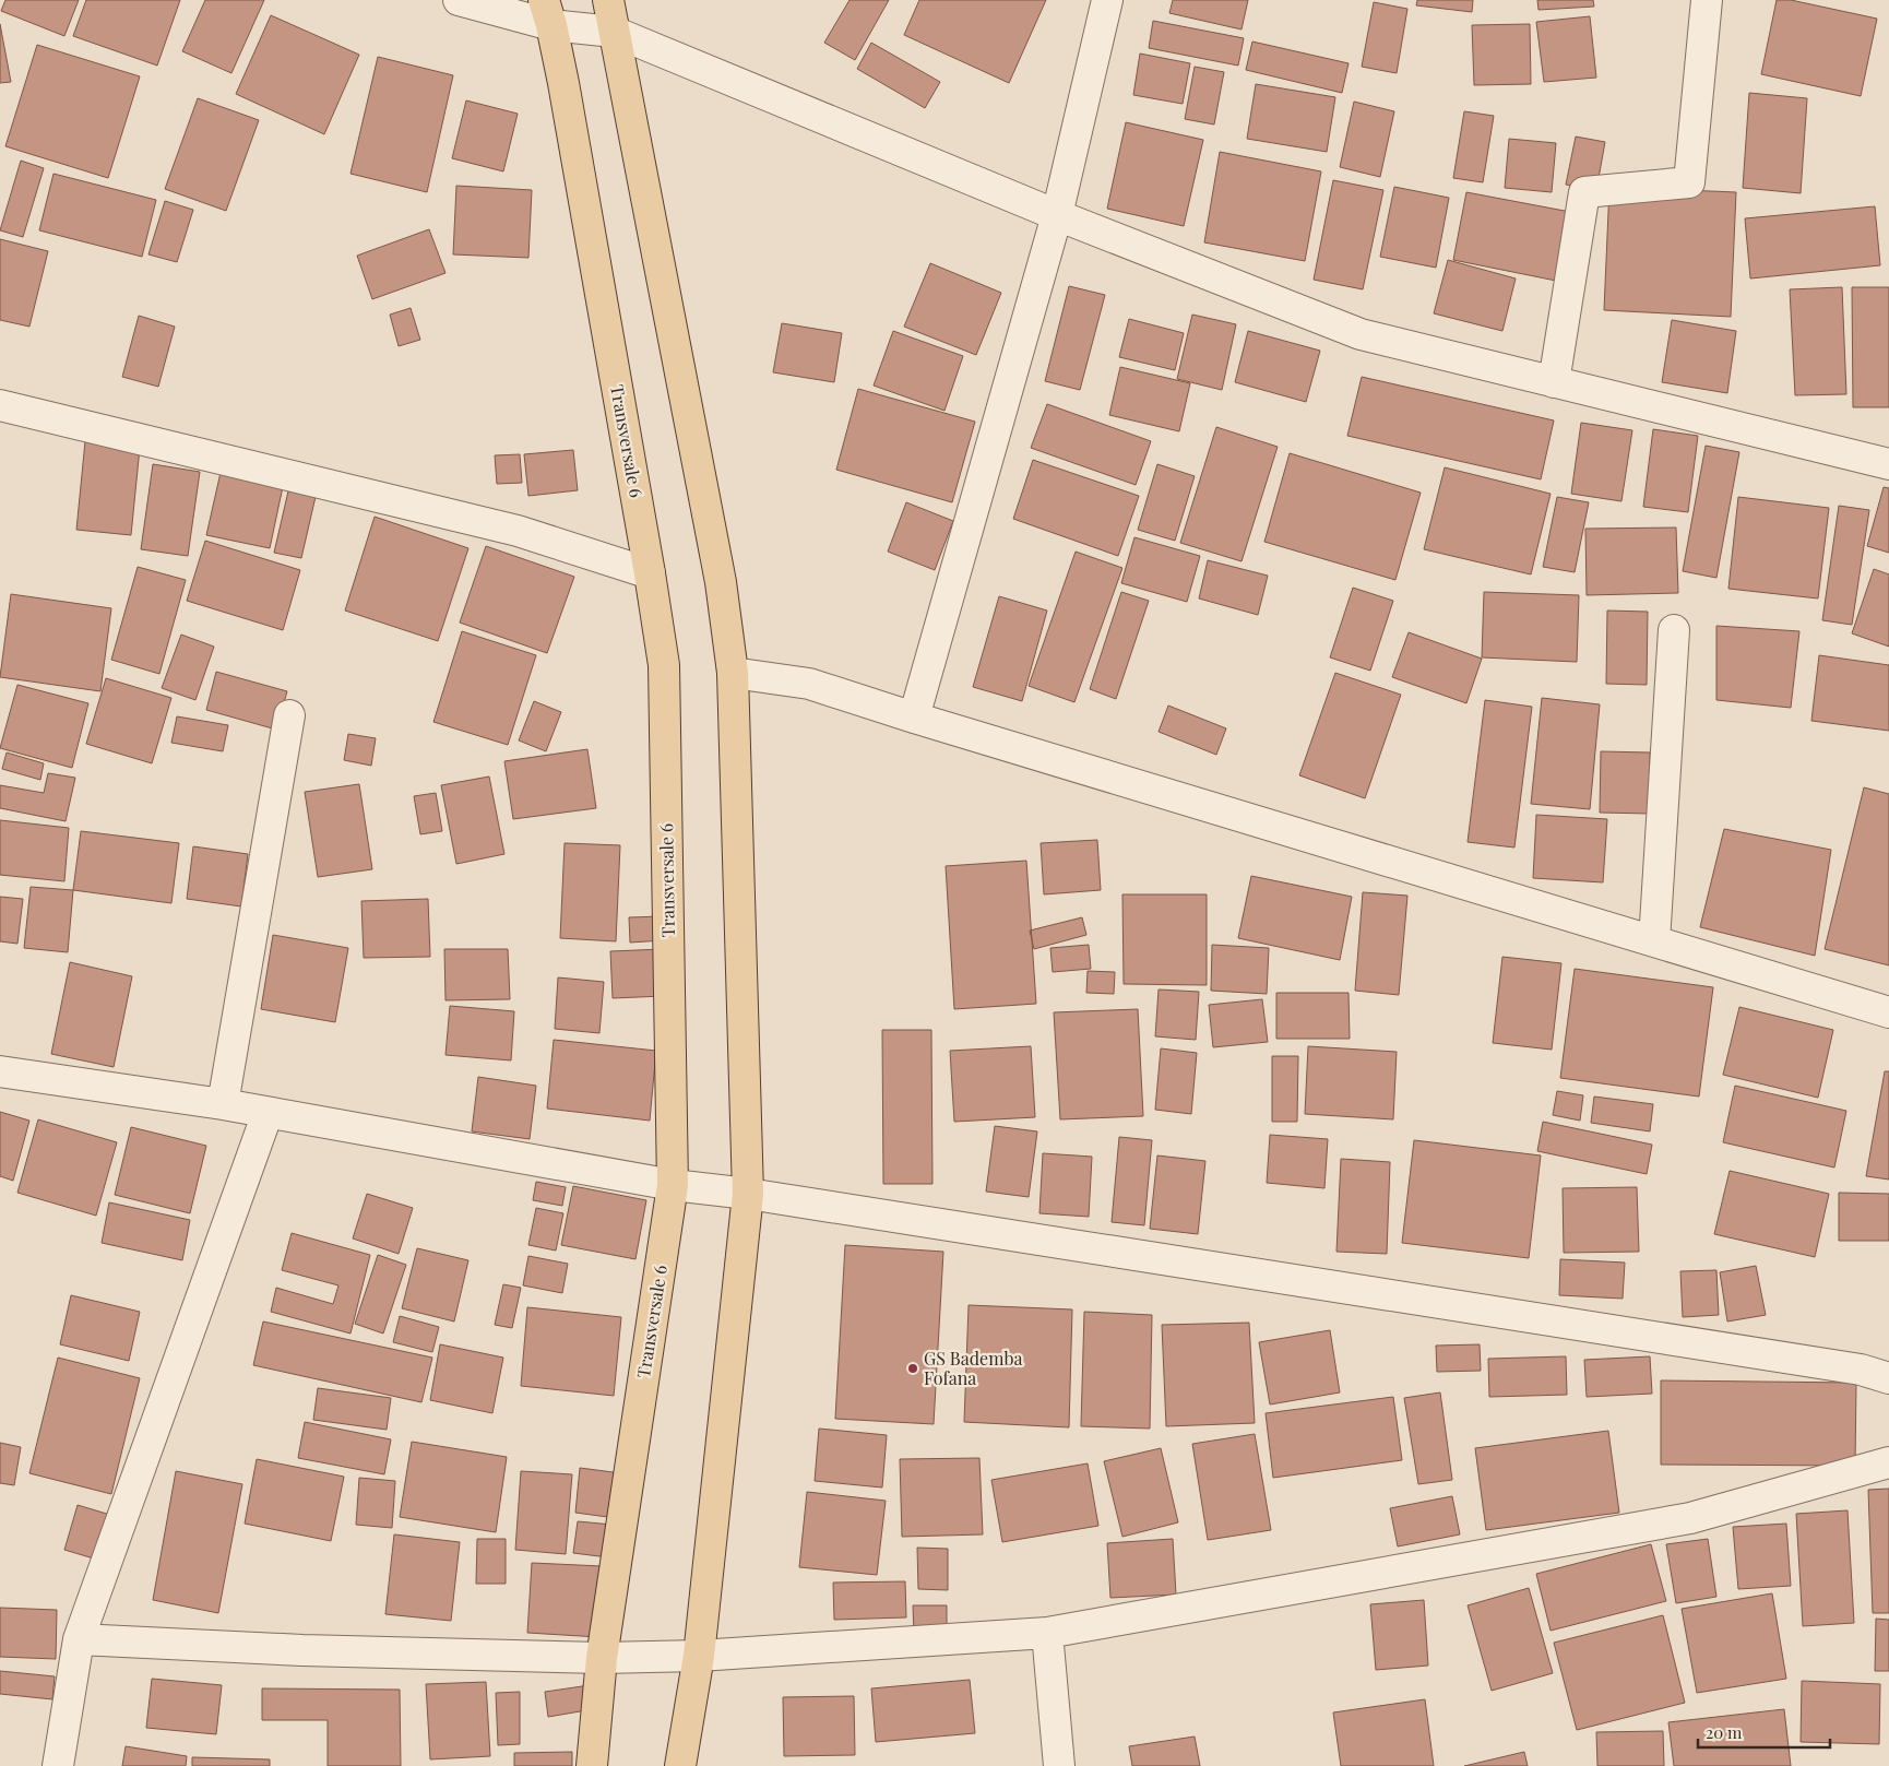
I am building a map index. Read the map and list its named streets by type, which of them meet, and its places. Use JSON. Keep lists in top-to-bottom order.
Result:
{
  "streets": {
    "main road": ["Transversale 6"]
  },
  "places": ["GS Bademba Fofana"],
  "scale_bar": "20 m"
}
